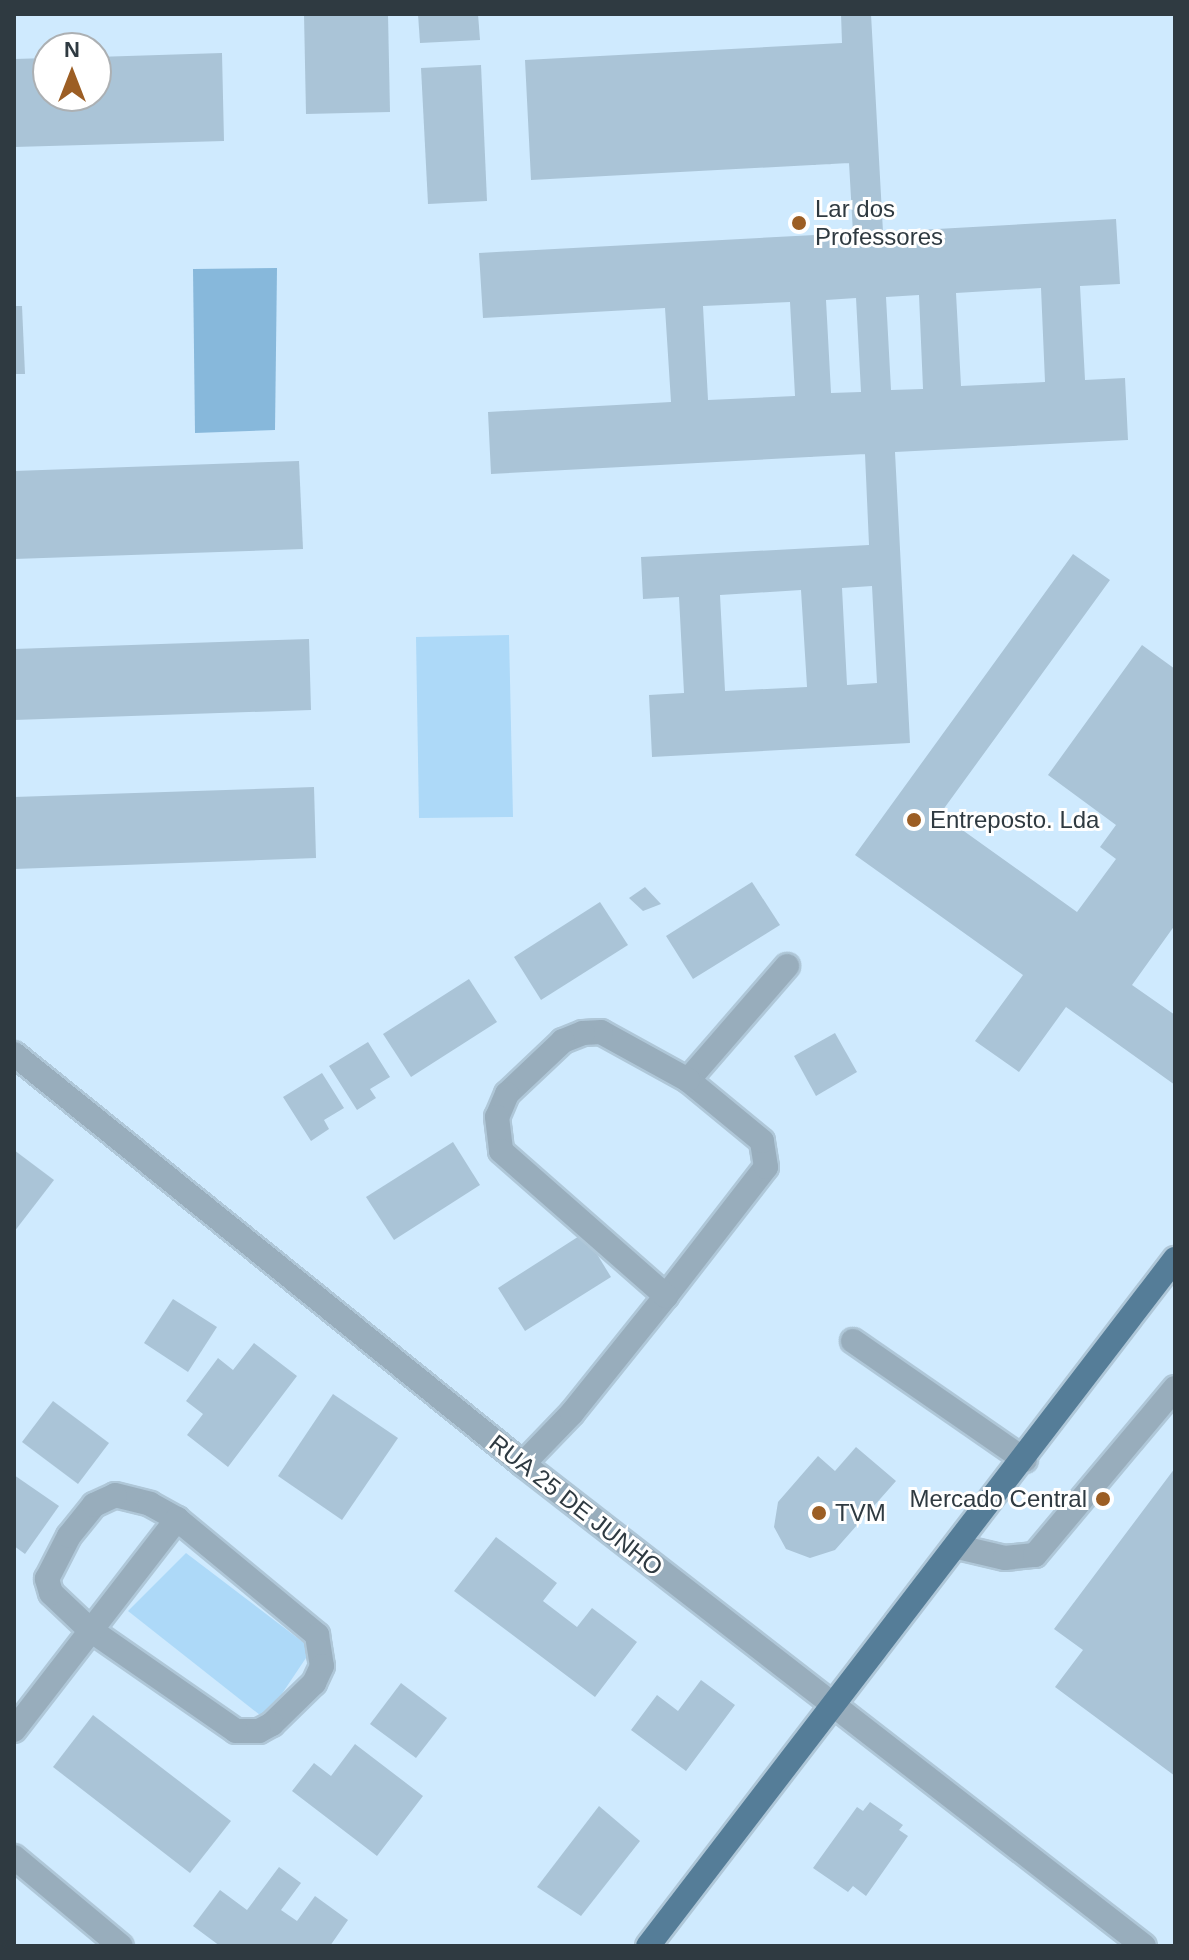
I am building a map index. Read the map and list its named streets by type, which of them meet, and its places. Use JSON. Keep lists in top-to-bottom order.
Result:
{
  "streets": {
    "street": ["RUA 25 DE JUNHO"]
  },
  "places": [
    "Lar dos Professores",
    "Entreposto. Lda",
    "Mercado Central",
    "TVM"
  ],
  "north": "top"
}
